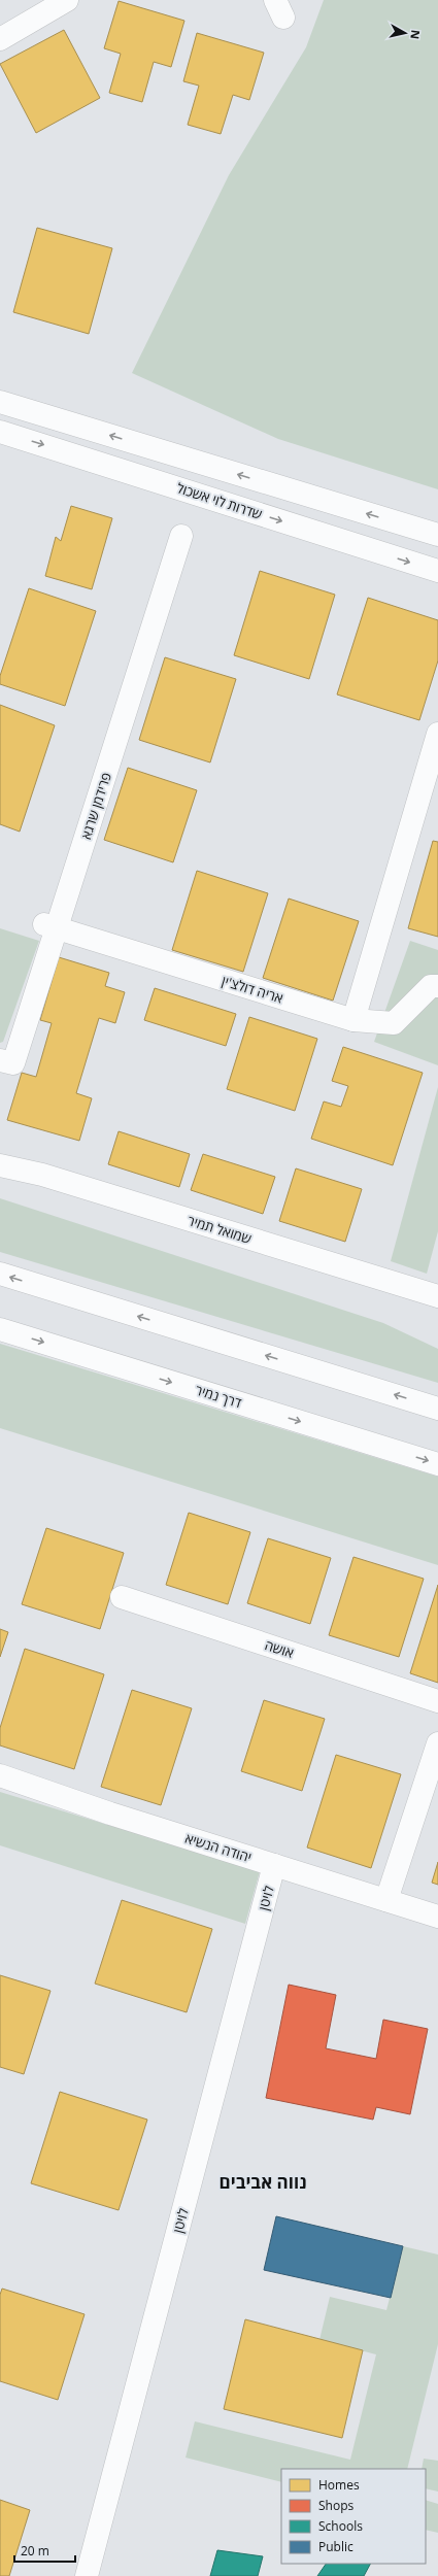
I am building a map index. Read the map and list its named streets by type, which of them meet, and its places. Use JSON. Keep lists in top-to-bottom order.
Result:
{
  "streets": {
    "main road": [
      "שדרות לוי אשכול",
      "פרידמן שרגא",
      "אריה דולצ'ין",
      "שמואל תמיר",
      "דרך נמיר",
      "אושה",
      "יהודה הנשיא",
      "לויטן"
    ]
  },
  "crossings": [
    ["פרידמן שרגא", "אריה דולצ'ין"],
    ["יהודה הנשיא", "לויטן"]
  ],
  "districts": ["נווה אביבים"],
  "legend": [
    "Homes",
    "Shops",
    "Schools",
    "Public"
  ],
  "scale_bar": "20 m",
  "north": "right"
}
